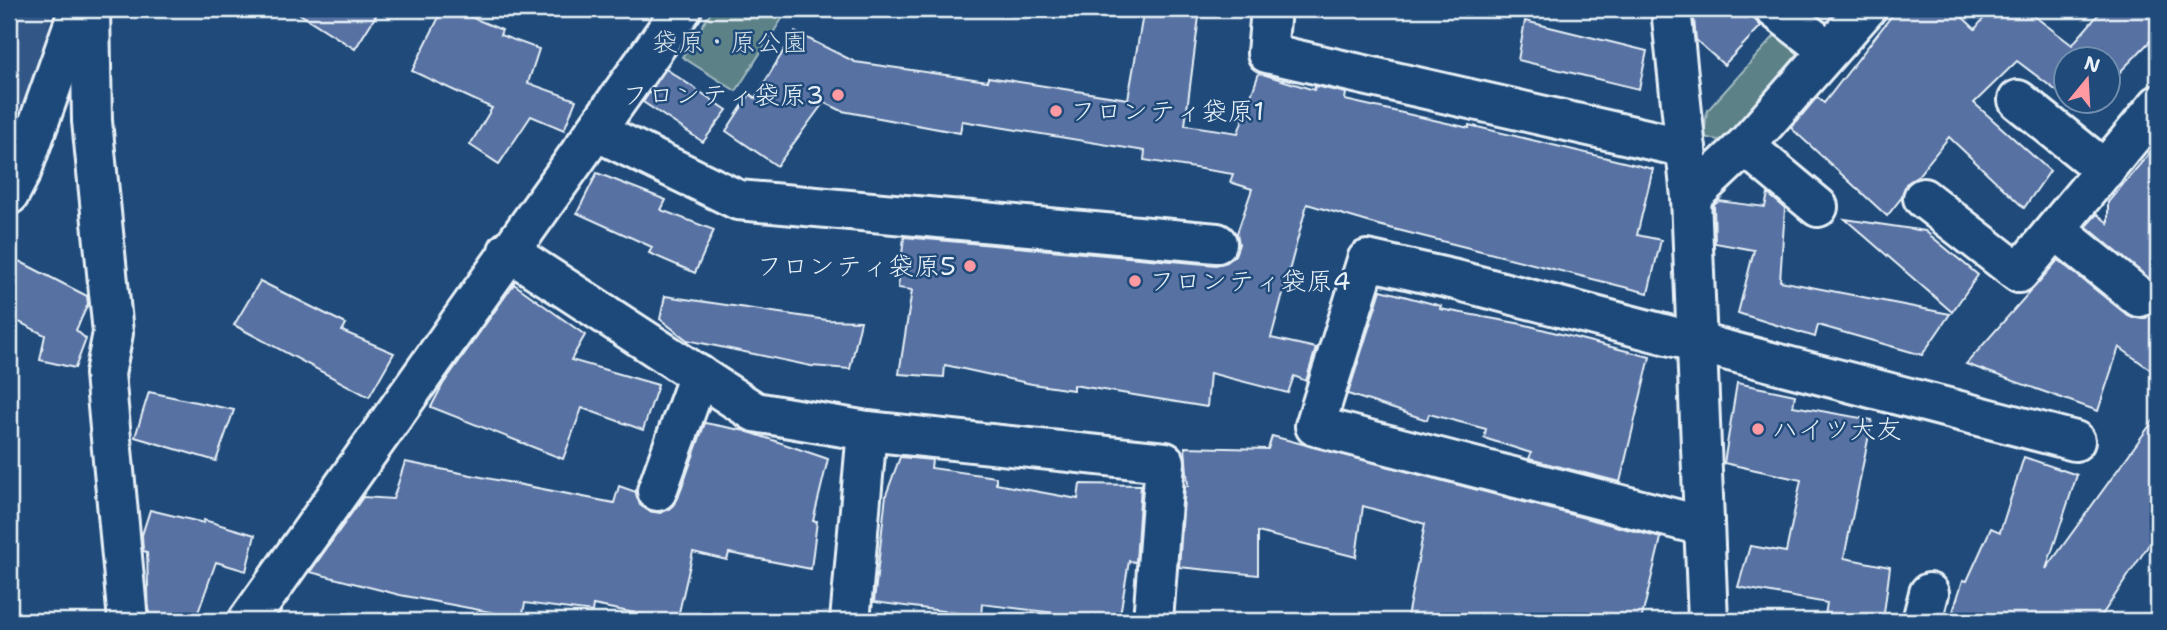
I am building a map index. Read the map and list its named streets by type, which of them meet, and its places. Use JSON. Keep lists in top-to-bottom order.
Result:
{
  "parks": ["袋原・原公園"],
  "places": [
    "フロンティ袋原3",
    "フロンティ袋原1",
    "フロンティ袋原5",
    "フロンティ袋原4",
    "ハイツ大友"
  ],
  "north": "top"
}
